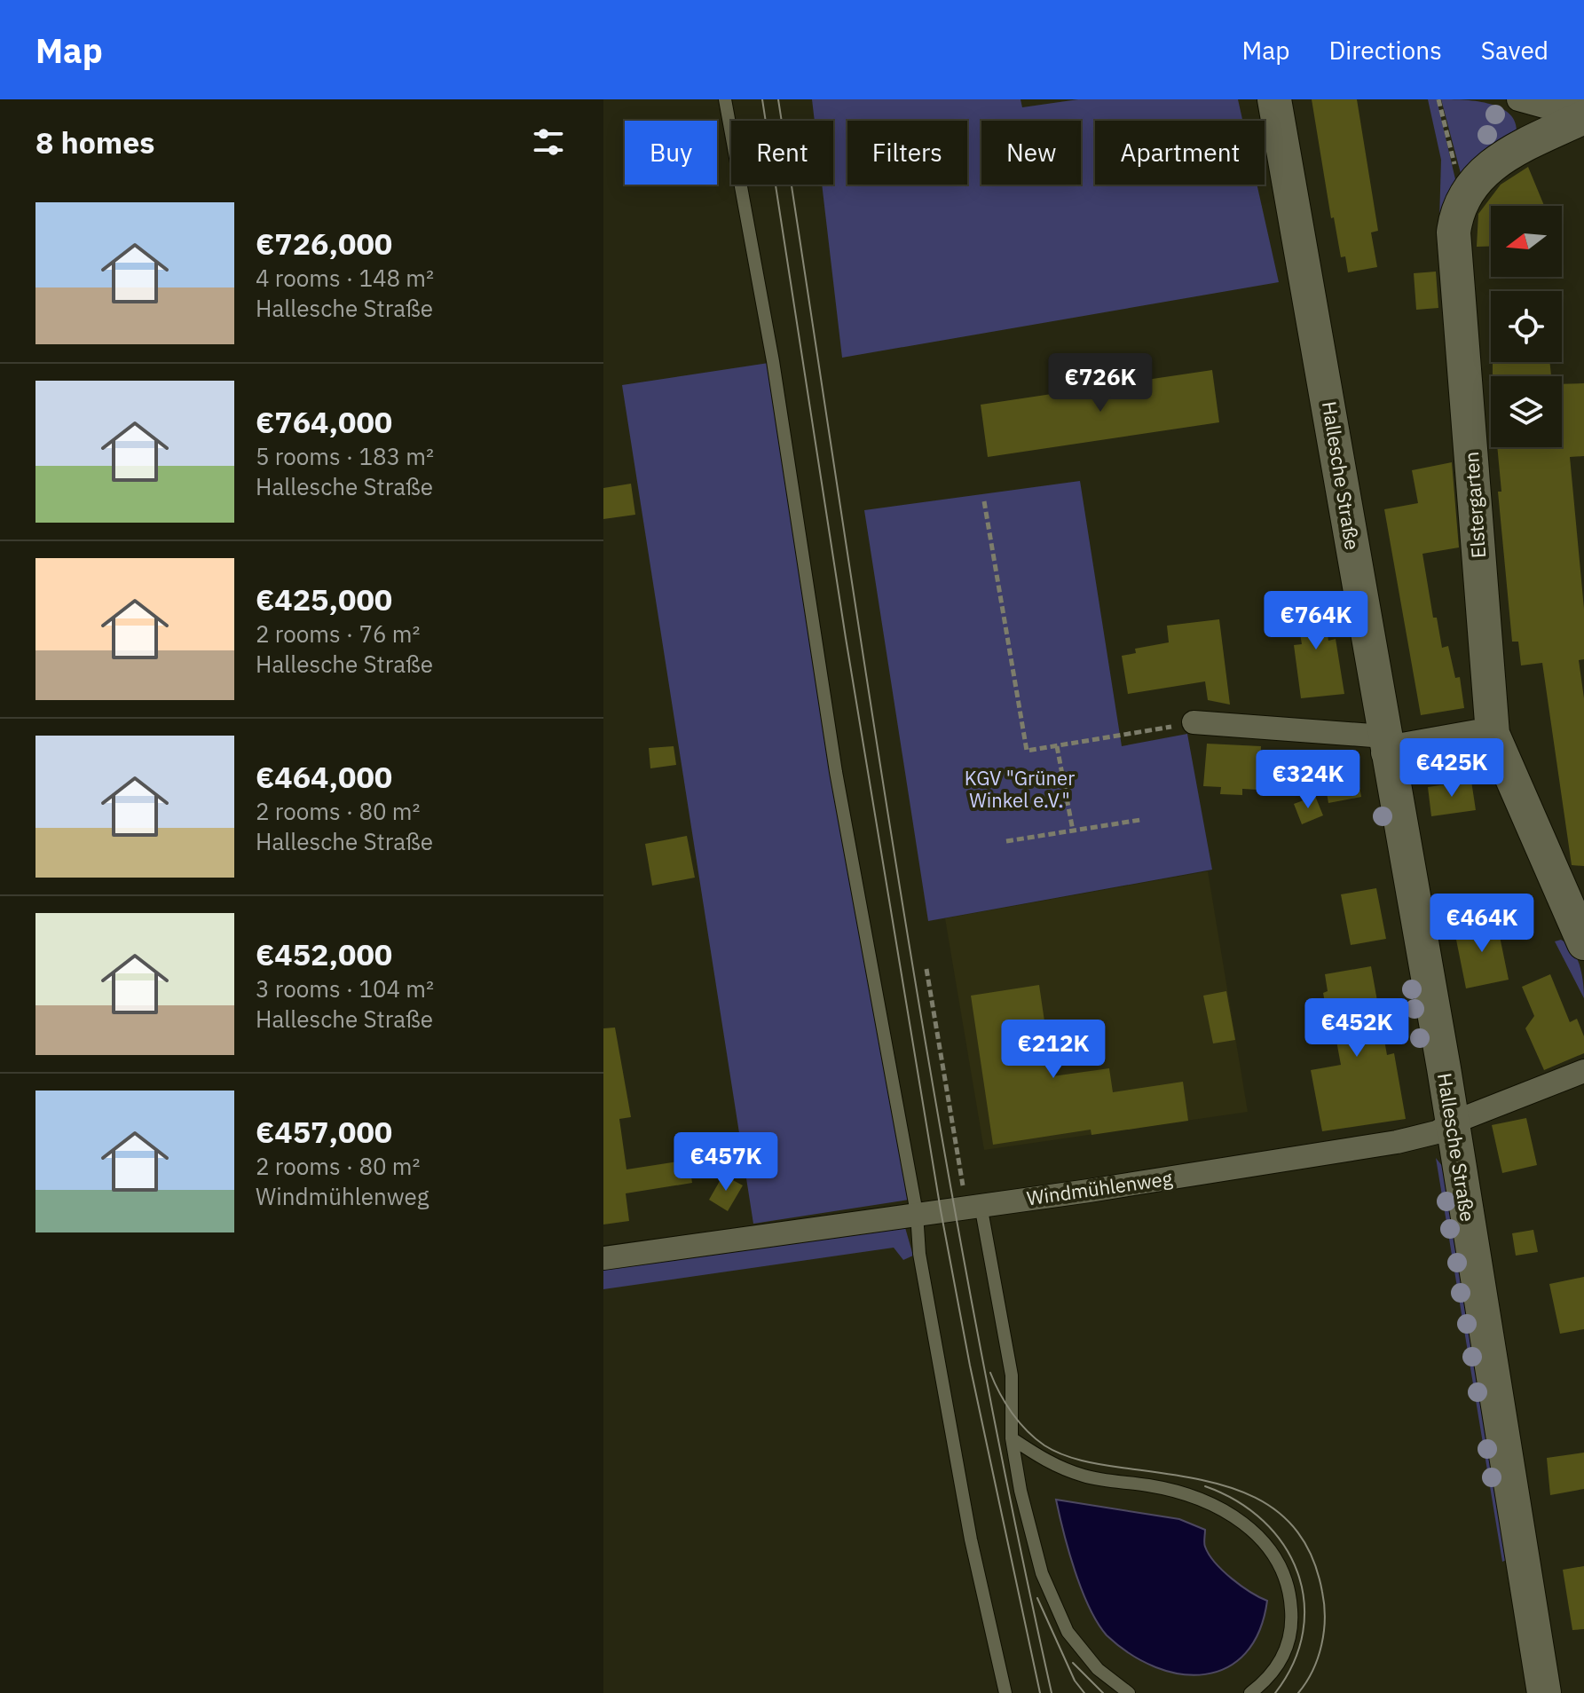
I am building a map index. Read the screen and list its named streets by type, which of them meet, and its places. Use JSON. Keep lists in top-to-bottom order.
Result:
{
  "streets": {
    "street": ["Hallesche Straße", "Elstergarten", "Windmühlenweg"]
  },
  "crossings": [
    ["Hallesche Straße", "Windmühlenweg"]
  ],
  "parks": ["KGV \"Grüner Winkel e.V.\""],
  "north": "left",
  "page": {
    "header": "Map",
    "nav": ["Map", "Directions", "Saved"],
    "heading": "8 homes",
    "chip": [
      "Buy",
      "Rent",
      "Filters",
      "New",
      "Apartment"
    ],
    "list": [
      {
        "name": "€726,000",
        "note": "4 rooms · 148 m² · Hallesche Straße"
      },
      {
        "name": "€764,000",
        "note": "5 rooms · 183 m² · Hallesche Straße"
      },
      {
        "name": "€425,000",
        "note": "2 rooms · 76 m² · Hallesche Straße"
      },
      {
        "name": "€464,000",
        "note": "2 rooms · 80 m² · Hallesche Straße"
      },
      {
        "name": "€452,000",
        "note": "3 rooms · 104 m² · Hallesche Straße"
      },
      {
        "name": "€457,000",
        "note": "2 rooms · 80 m² · Windmühlenweg"
      }
    ],
    "price": [
      "€726K",
      "€764K",
      "€425K",
      "€324K",
      "€464K",
      "€452K",
      "€212K",
      "€457K"
    ]
  }
}
